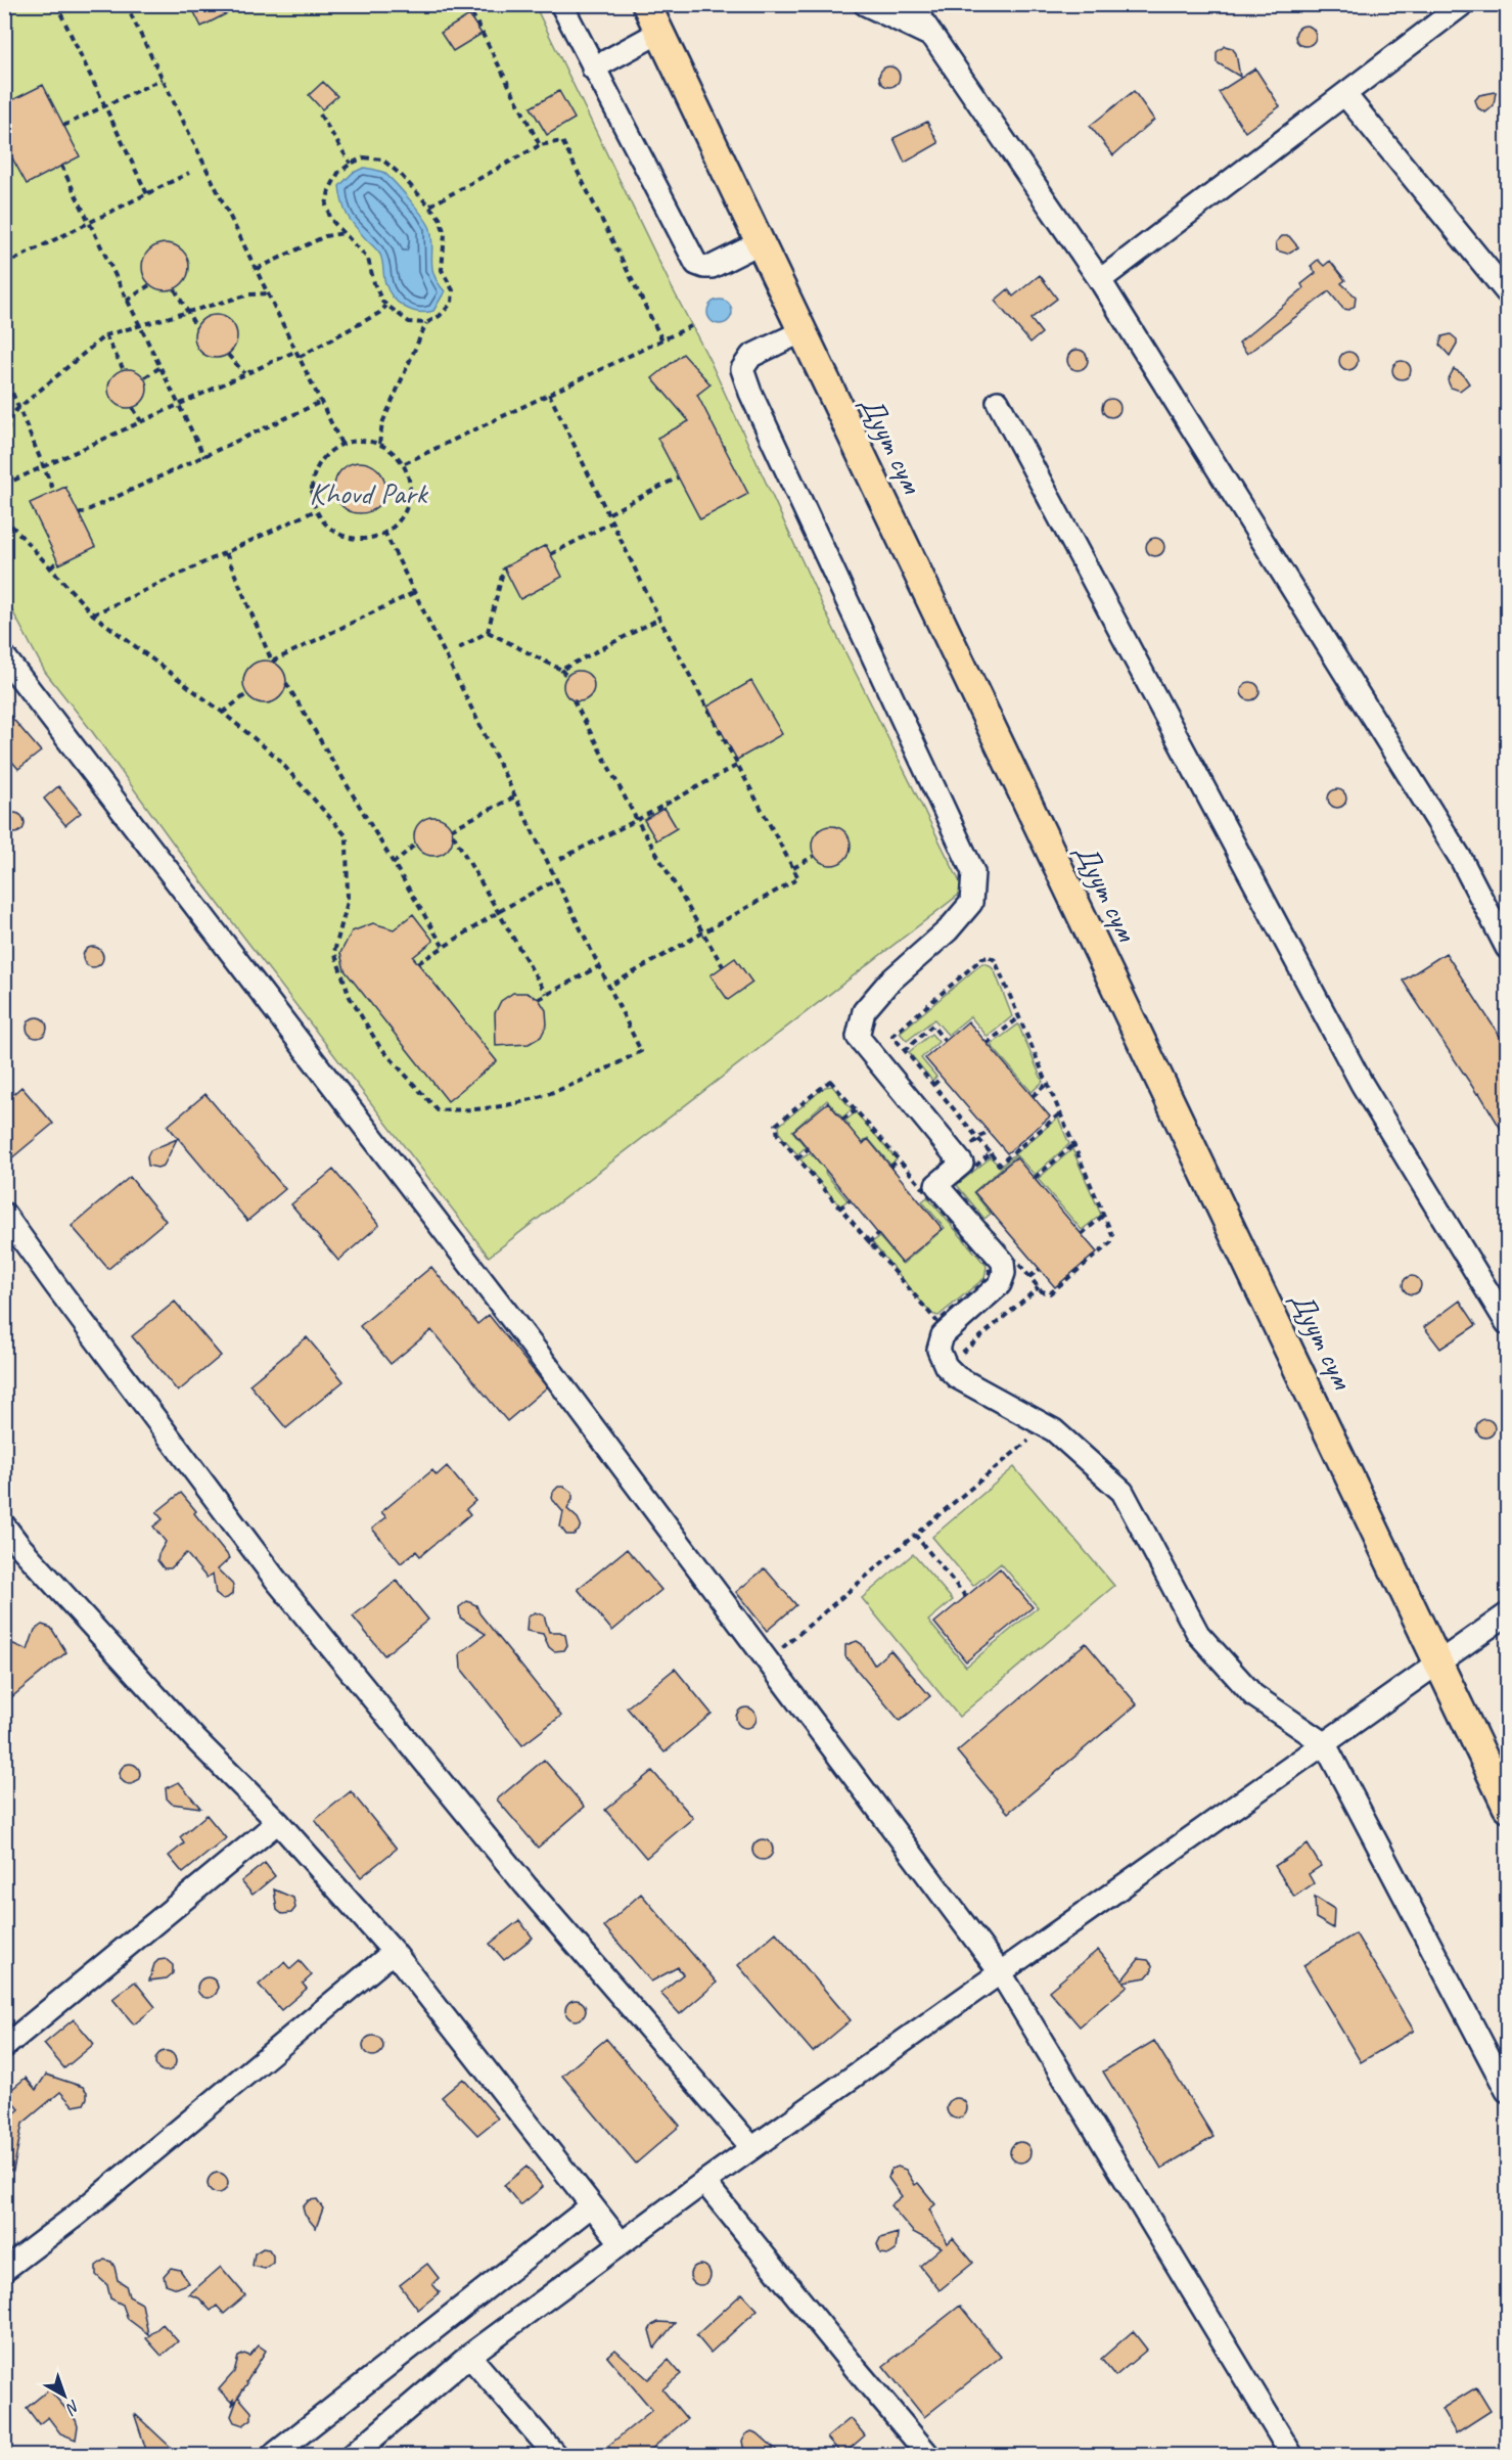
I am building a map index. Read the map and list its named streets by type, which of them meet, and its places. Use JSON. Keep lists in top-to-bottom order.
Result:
{
  "streets": {
    "main road": ["Дуут сум"]
  },
  "parks": ["Khovd Park"],
  "north": "bottom right"
}
